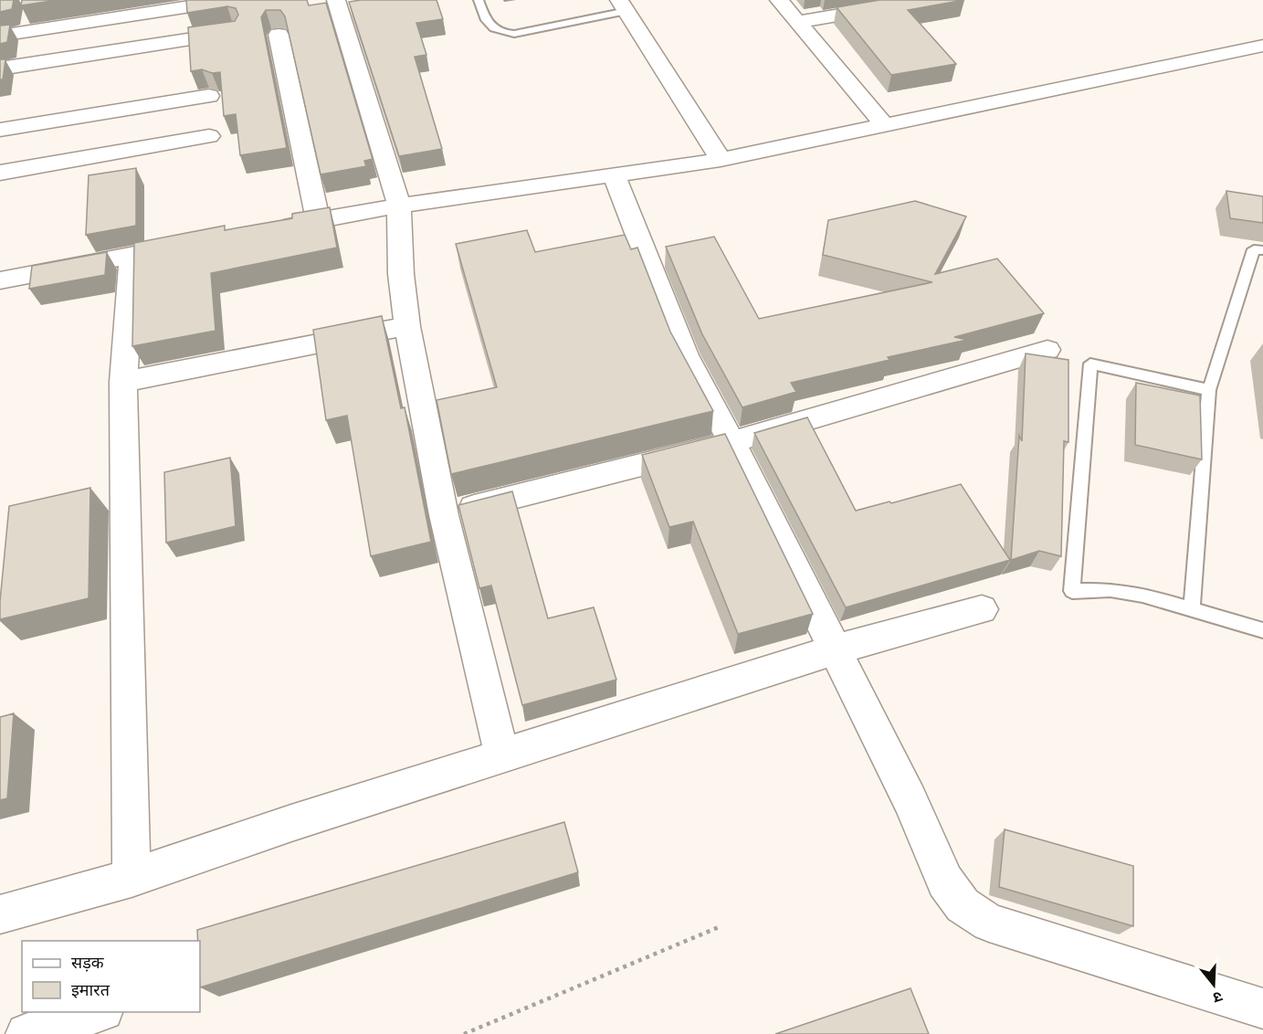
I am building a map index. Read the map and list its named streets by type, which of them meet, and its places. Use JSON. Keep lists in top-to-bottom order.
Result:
{
  "legend": ["सड़क", "इमारत"],
  "north": "bottom"
}
